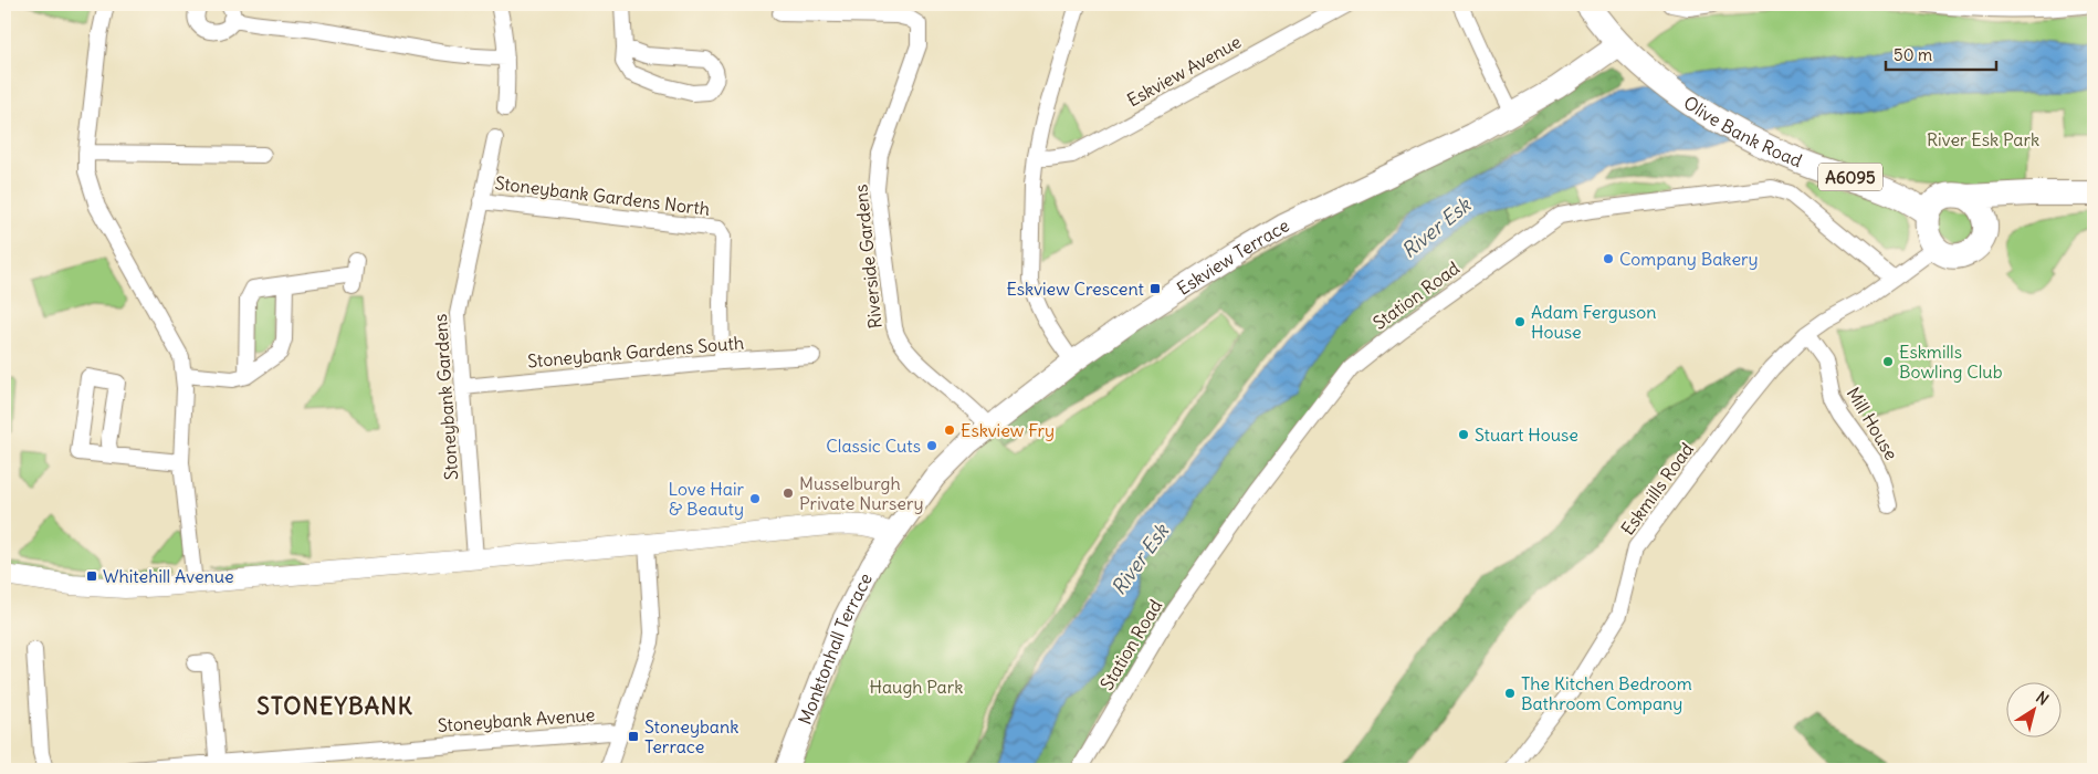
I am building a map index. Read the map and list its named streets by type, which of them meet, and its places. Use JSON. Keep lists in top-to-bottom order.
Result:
{
  "streets": {
    "main road": [
      "Olive Bank Road",
      "A6095",
      "Eskview Terrace",
      "Monktonhall Terrace"
    ],
    "street": [
      "Eskview Avenue",
      "Stoneybank Gardens North",
      "Riverside Gardens",
      "Station Road",
      "Stoneybank Gardens South",
      "Stoneybank Gardens",
      "Mill House",
      "Eskmills Road",
      "Stoneybank Avenue"
    ]
  },
  "crossings": [
    ["Olive Bank Road", "Eskview Terrace"],
    ["Stoneybank Gardens North", "Stoneybank Gardens South"],
    ["Stoneybank Gardens North", "Stoneybank Gardens"],
    ["Riverside Gardens", "Eskview Terrace"],
    ["Eskview Terrace", "Monktonhall Terrace"],
    ["Station Road", "Eskmills Road"],
    ["Stoneybank Gardens South", "Stoneybank Gardens"],
    ["Mill House", "Eskmills Road"]
  ],
  "districts": ["STONEYBANK"],
  "water": ["River Esk"],
  "parks": ["River Esk Park", "Haugh Park"],
  "places": {
    "other": [
      "Company Bakery",
      "Adam Ferguson House",
      "Eskmills Bowling Club",
      "Eskview Fry",
      "Stuart House",
      "Classic Cuts",
      "Musselburgh Private Nursery",
      "Love Hair & Beauty",
      "The Kitchen Bedroom Bathroom Company"
    ],
    "transit": ["Eskview Crescent", "Whitehill Avenue", "Stoneybank Terrace"]
  },
  "scale_bar": "50 m",
  "north": "top right"
}
